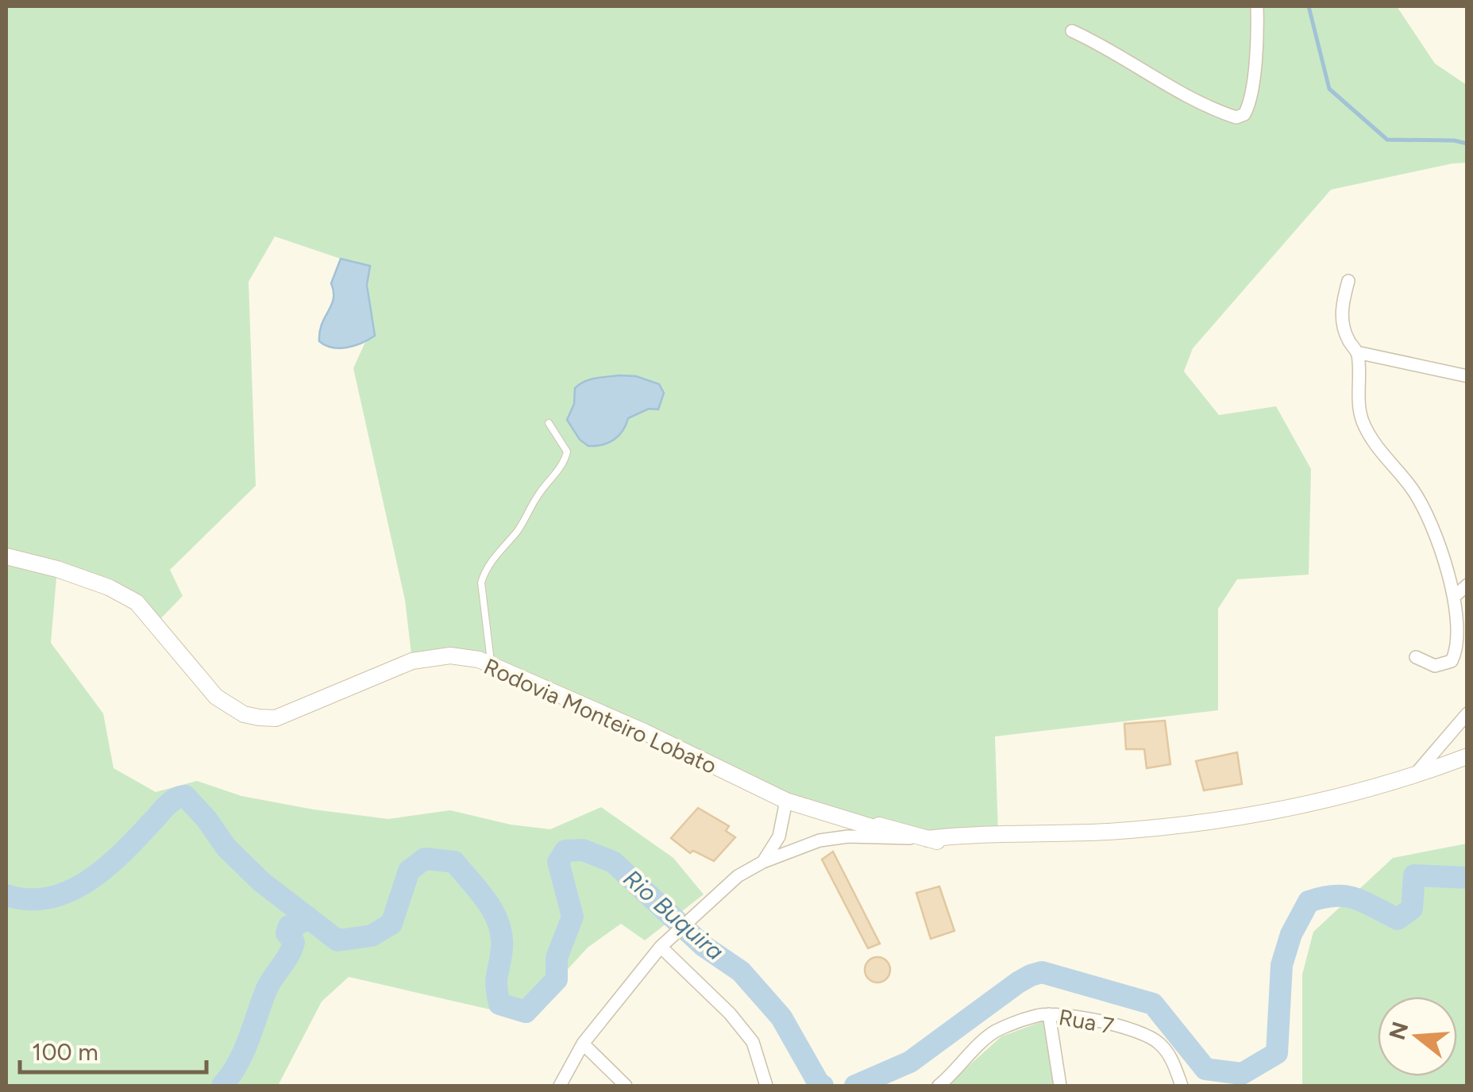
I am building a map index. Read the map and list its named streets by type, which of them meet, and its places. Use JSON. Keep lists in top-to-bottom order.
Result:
{
  "streets": {
    "main road": ["Rodovia Monteiro Lobato"],
    "street": ["Rua 7"]
  },
  "water": ["Rio Buquira"],
  "scale_bar": "100 m",
  "north": "left"
}
